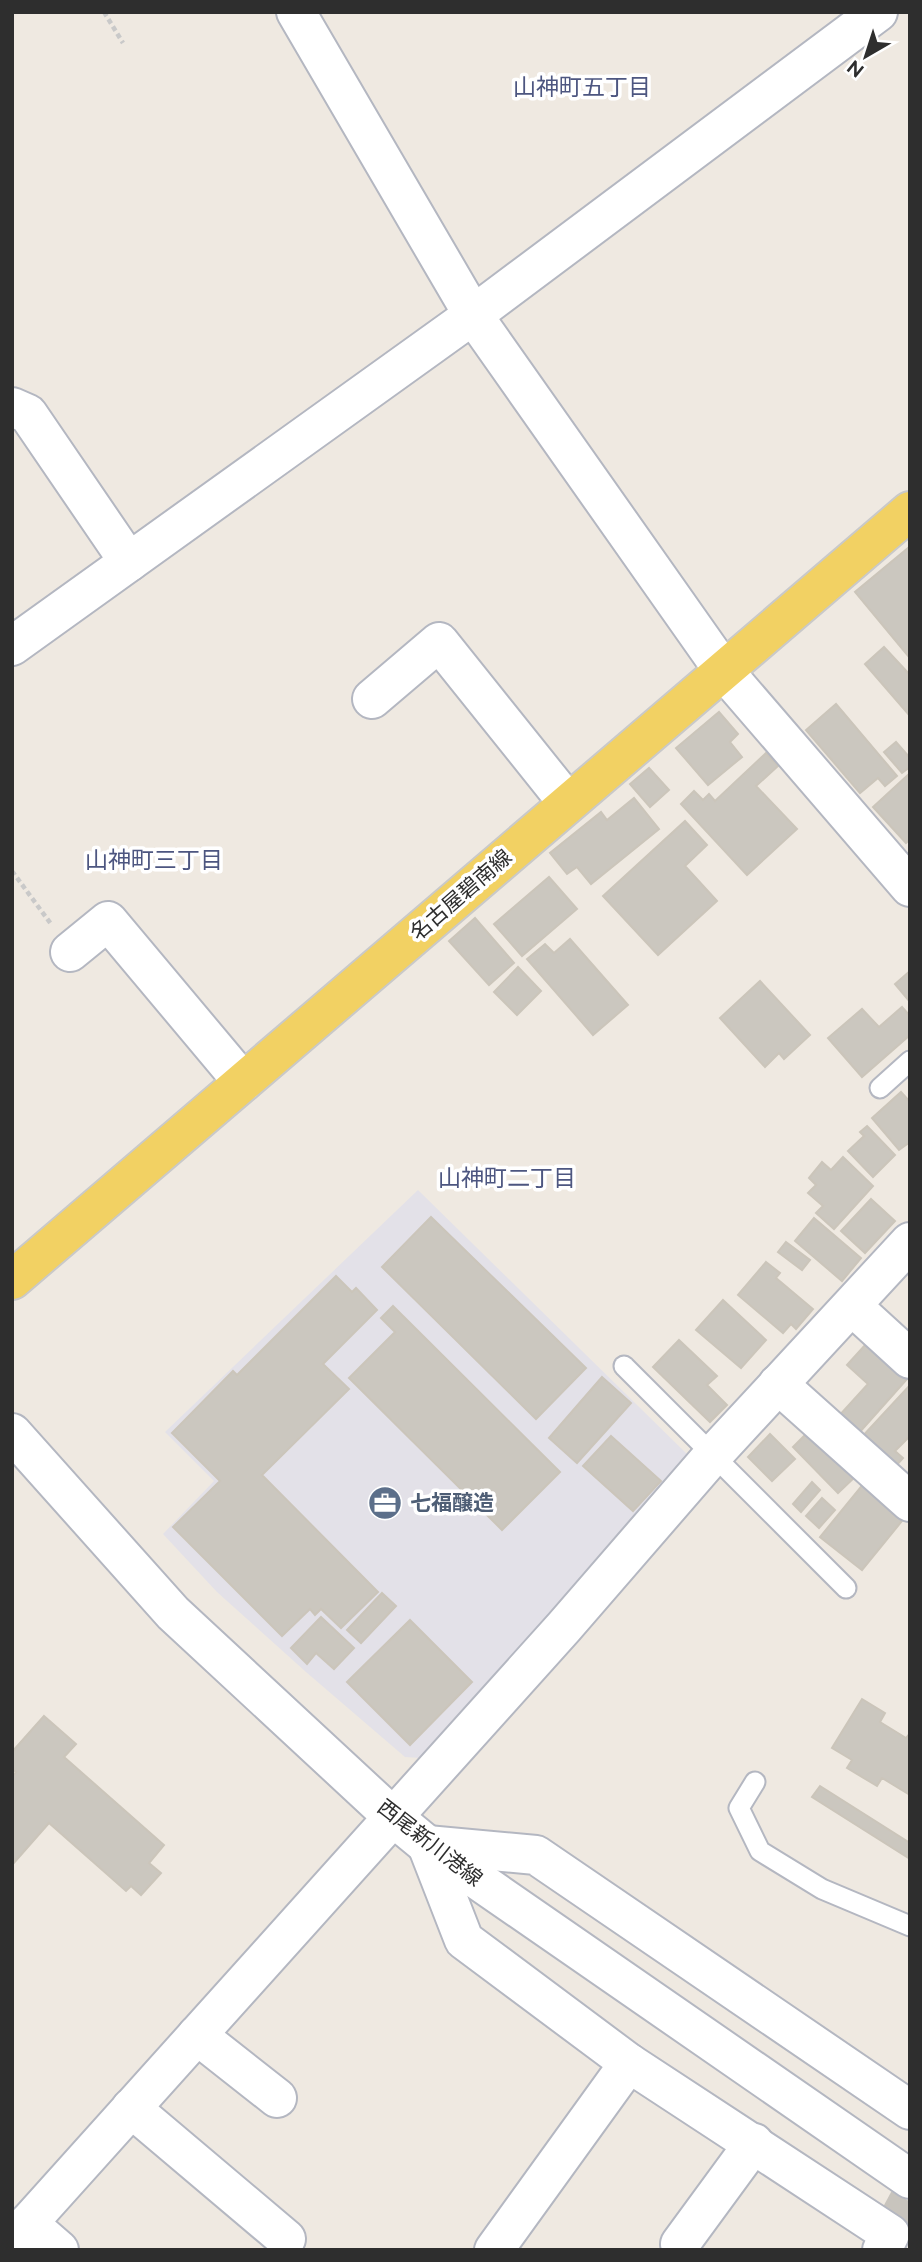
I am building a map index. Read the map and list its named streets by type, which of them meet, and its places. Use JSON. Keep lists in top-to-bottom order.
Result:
{
  "streets": {
    "main road": ["名古屋碧南線"],
    "street": ["西尾新川港線"]
  },
  "districts": ["山神町五丁目", "山神町三丁目", "山神町二丁目"],
  "places": {
    "office": ["七福醸造"]
  },
  "north": "bottom left"
}
